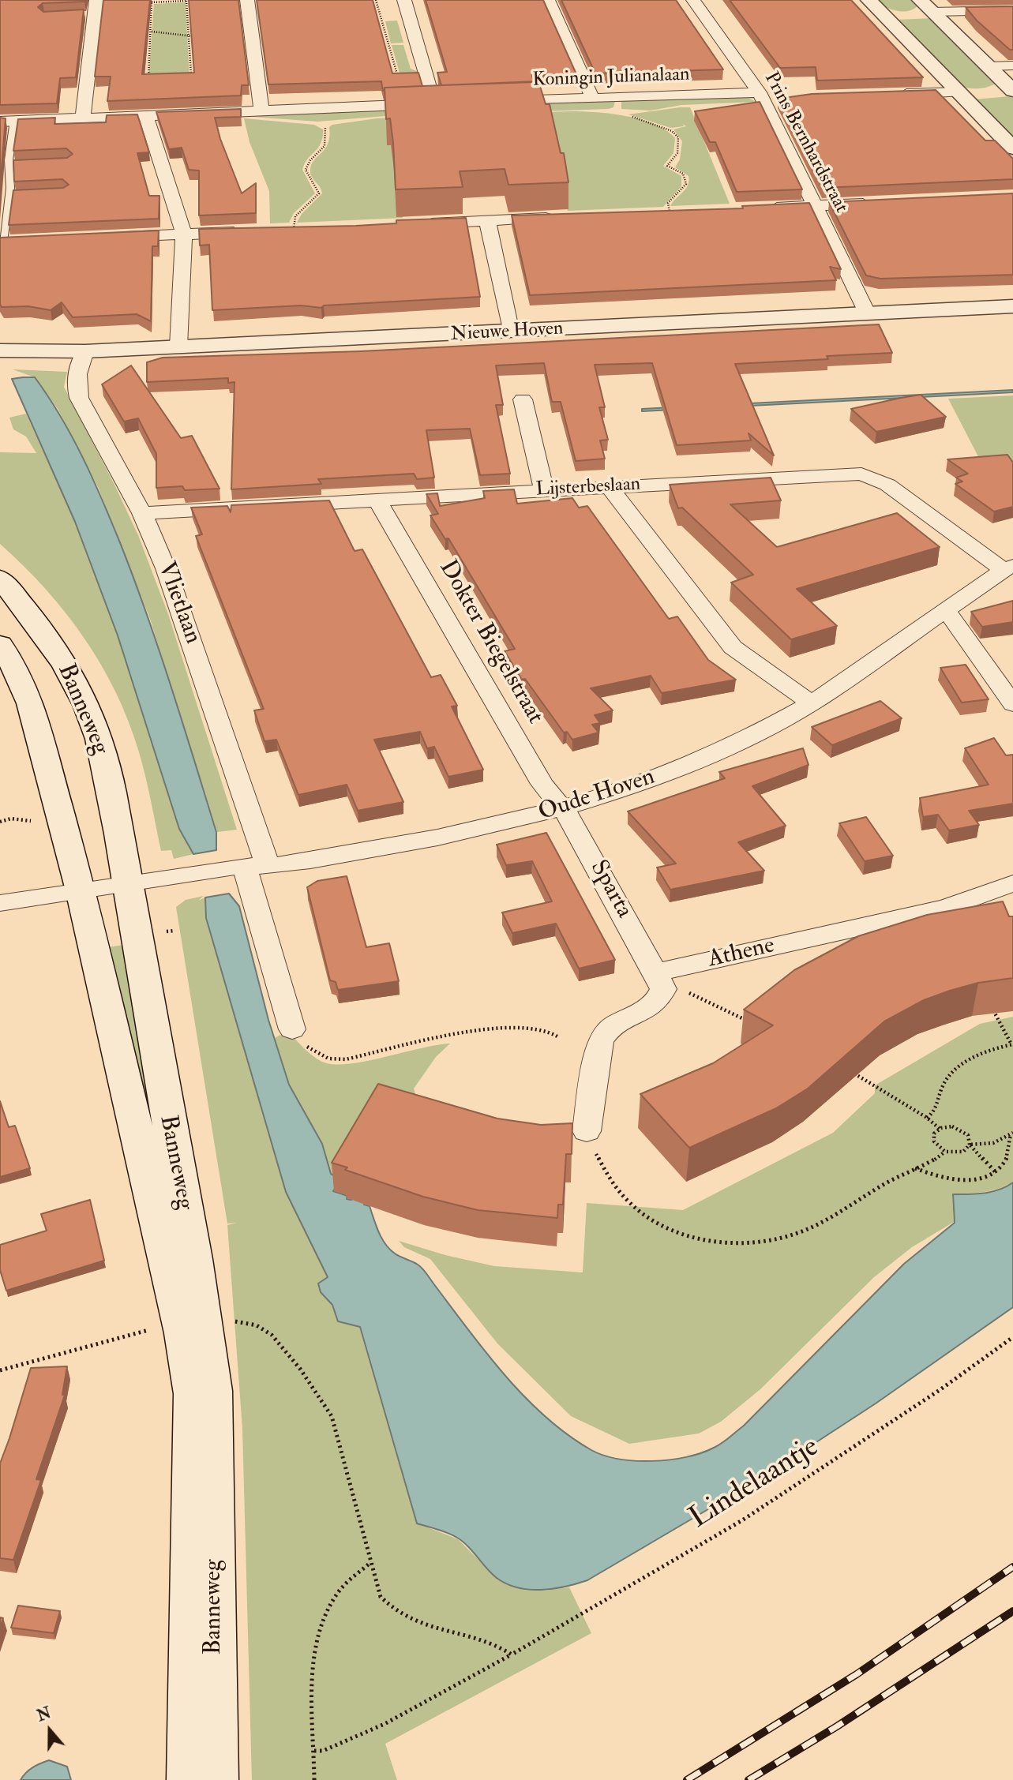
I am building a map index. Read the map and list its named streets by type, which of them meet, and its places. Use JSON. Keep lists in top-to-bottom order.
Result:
{
  "streets": {
    "main road": ["Nieuwe Hoven", "Banneweg"],
    "street": [
      "Koningin Julianalaan",
      "Prins Bernhardstraat",
      "Lijsterbeslaan",
      "Vlietlaan",
      "Dokter Biegelstraat",
      "Oude Hoven",
      "Sparta",
      "Athene"
    ],
    "path": ["Lindelaantje"]
  },
  "crossings": [
    ["Koningin Julianalaan", "Prins Bernhardstraat"],
    ["Prins Bernhardstraat", "Nieuwe Hoven"],
    ["Nieuwe Hoven", "Vlietlaan"],
    ["Lijsterbeslaan", "Vlietlaan"],
    ["Lijsterbeslaan", "Dokter Biegelstraat"],
    ["Lijsterbeslaan", "Oude Hoven"],
    ["Vlietlaan", "Oude Hoven"],
    ["Dokter Biegelstraat", "Oude Hoven"],
    ["Dokter Biegelstraat", "Sparta"],
    ["Banneweg", "Oude Hoven"],
    ["Oude Hoven", "Sparta"],
    ["Sparta", "Athene"]
  ],
  "north": "top"
}
